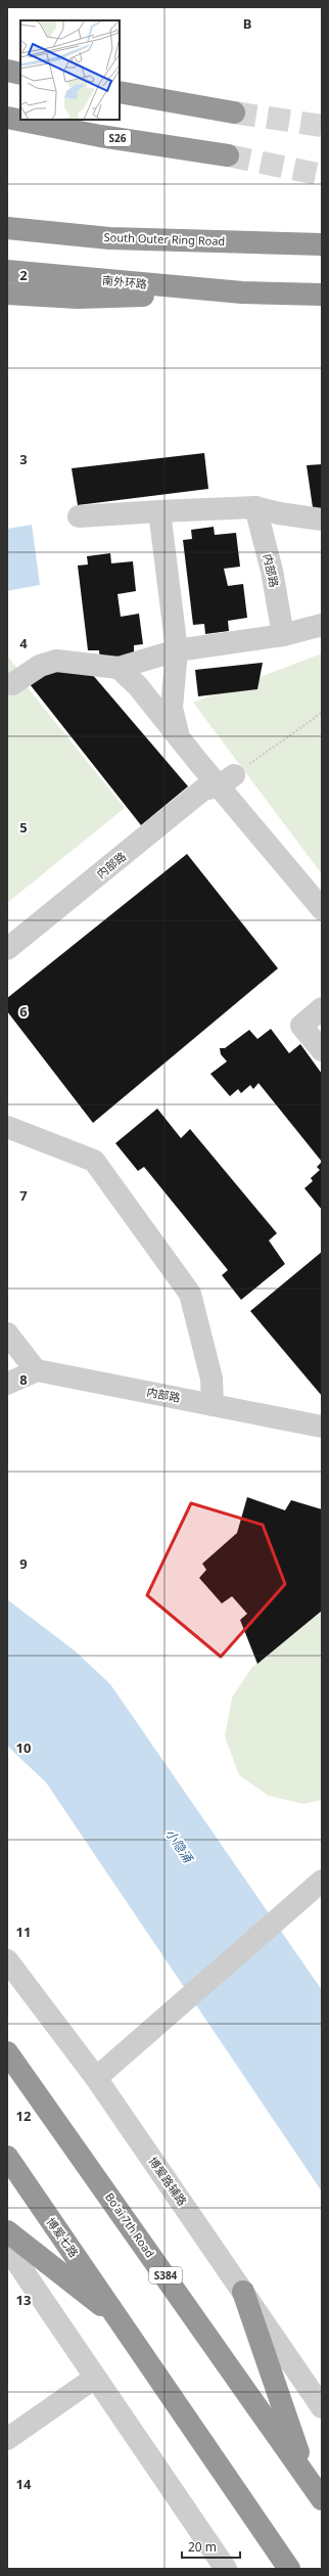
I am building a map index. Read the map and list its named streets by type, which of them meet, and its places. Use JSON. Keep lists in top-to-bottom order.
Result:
{
  "streets": {
    "highway": [
      "S26",
      "South Outer Ring Road",
      "南外环路",
      "Bo'ai 7th Road",
      "博爱七路",
      "S384"
    ],
    "street": ["内部路", "博爱路辅路"]
  },
  "water": ["小隐涌"],
  "scale_bar": "20 m",
  "grid": {
    "columns": ["B"],
    "rows": [
      "2",
      "3",
      "4",
      "5",
      "6",
      "7",
      "8",
      "9",
      "10",
      "11",
      "12",
      "13",
      "14"
    ]
  }
}
